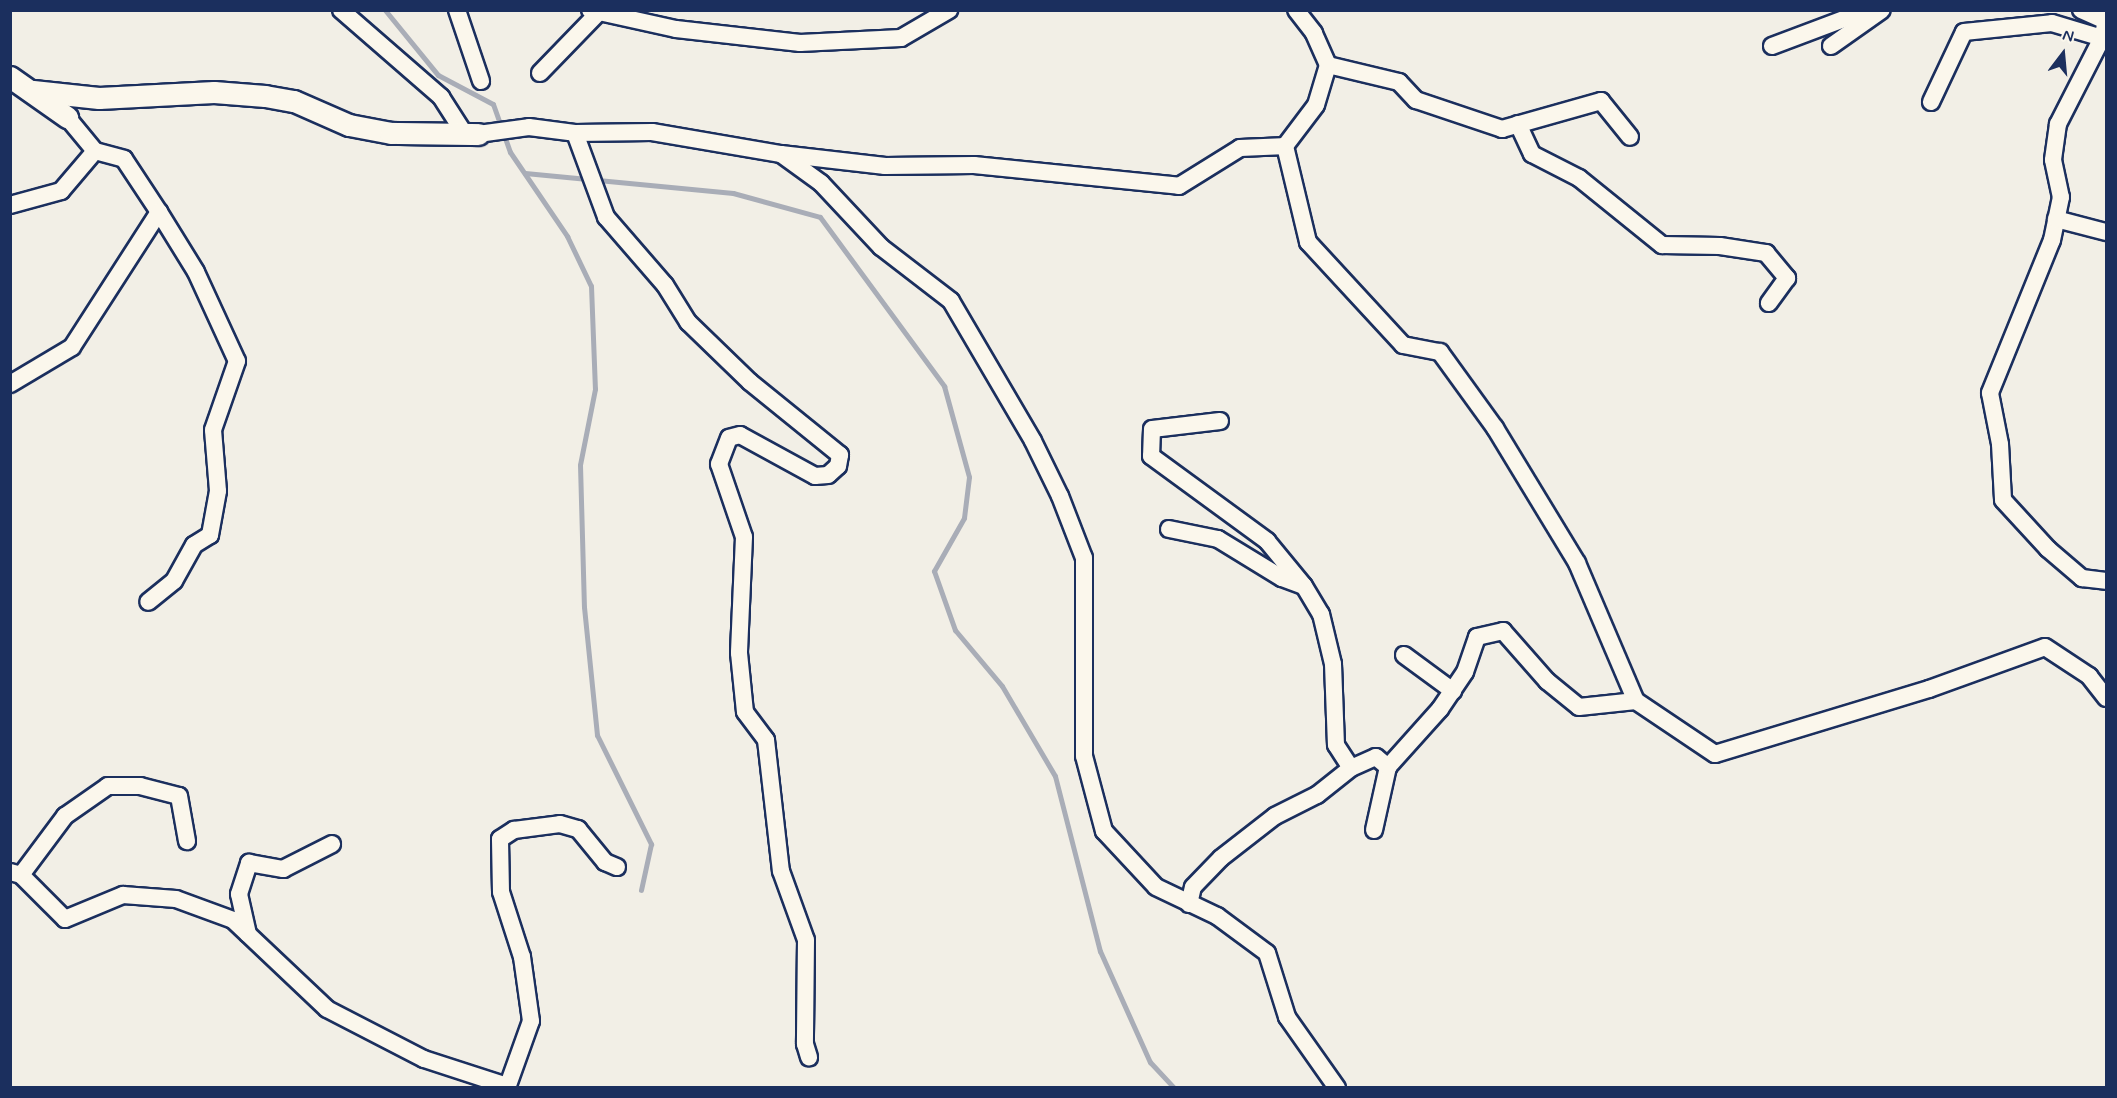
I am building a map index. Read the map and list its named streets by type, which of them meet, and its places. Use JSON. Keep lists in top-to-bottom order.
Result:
{
  "north": "top"
}
